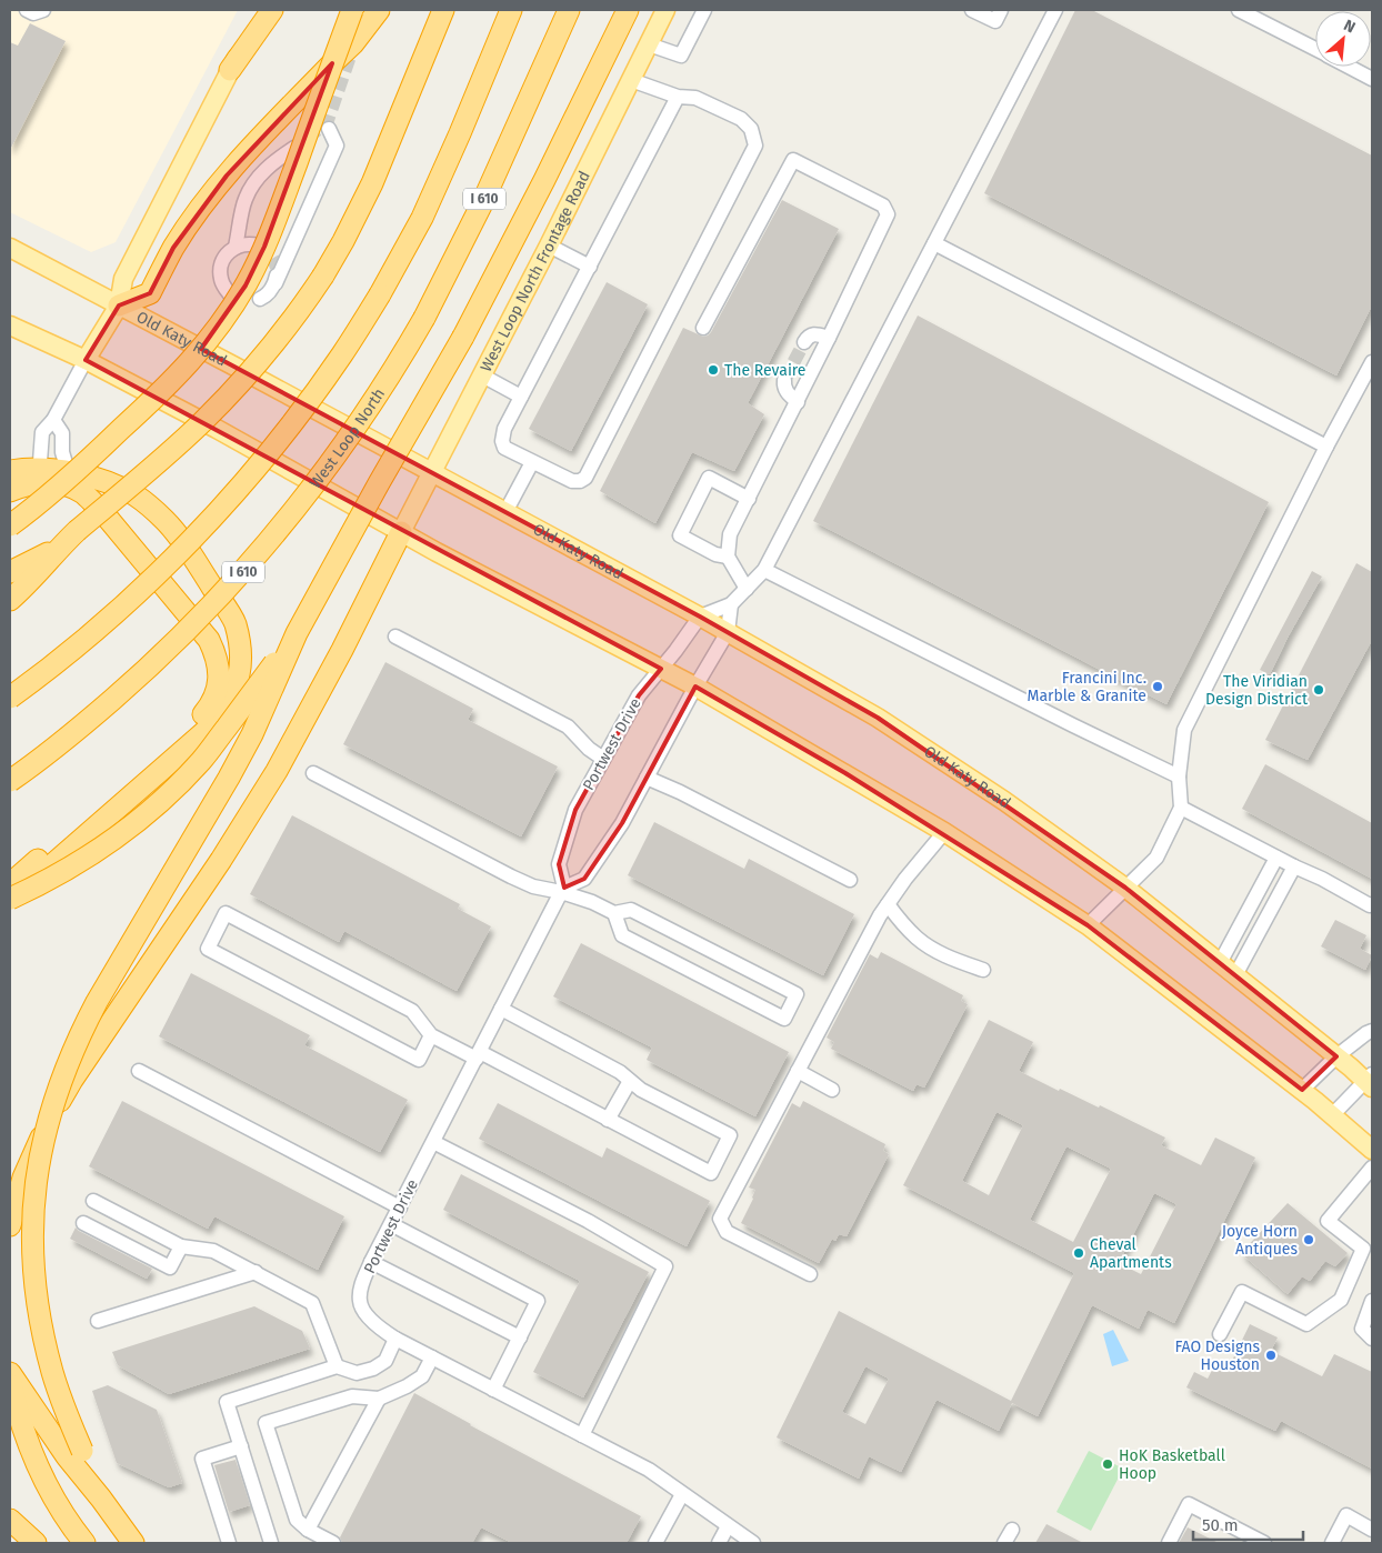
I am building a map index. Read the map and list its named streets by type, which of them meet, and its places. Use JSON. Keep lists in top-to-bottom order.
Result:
{
  "streets": {
    "highway": ["I 610", "West Loop North"],
    "main road": ["West Loop North Frontage Road", "Old Katy Road"],
    "street": ["Portwest Drive"]
  },
  "crossings": [
    ["West Loop North Frontage Road", "Old Katy Road"],
    ["Old Katy Road", "Portwest Drive"]
  ],
  "places": [
    "The Revaire",
    "Francini Inc. Marble & Granite",
    "The Viridian Design District",
    "Joyce Horn Antiques",
    "Cheval Apartments",
    "FAO Designs Houston",
    "HoK Basketball Hoop"
  ],
  "scale_bar": "50 m",
  "north": "top right"
}
